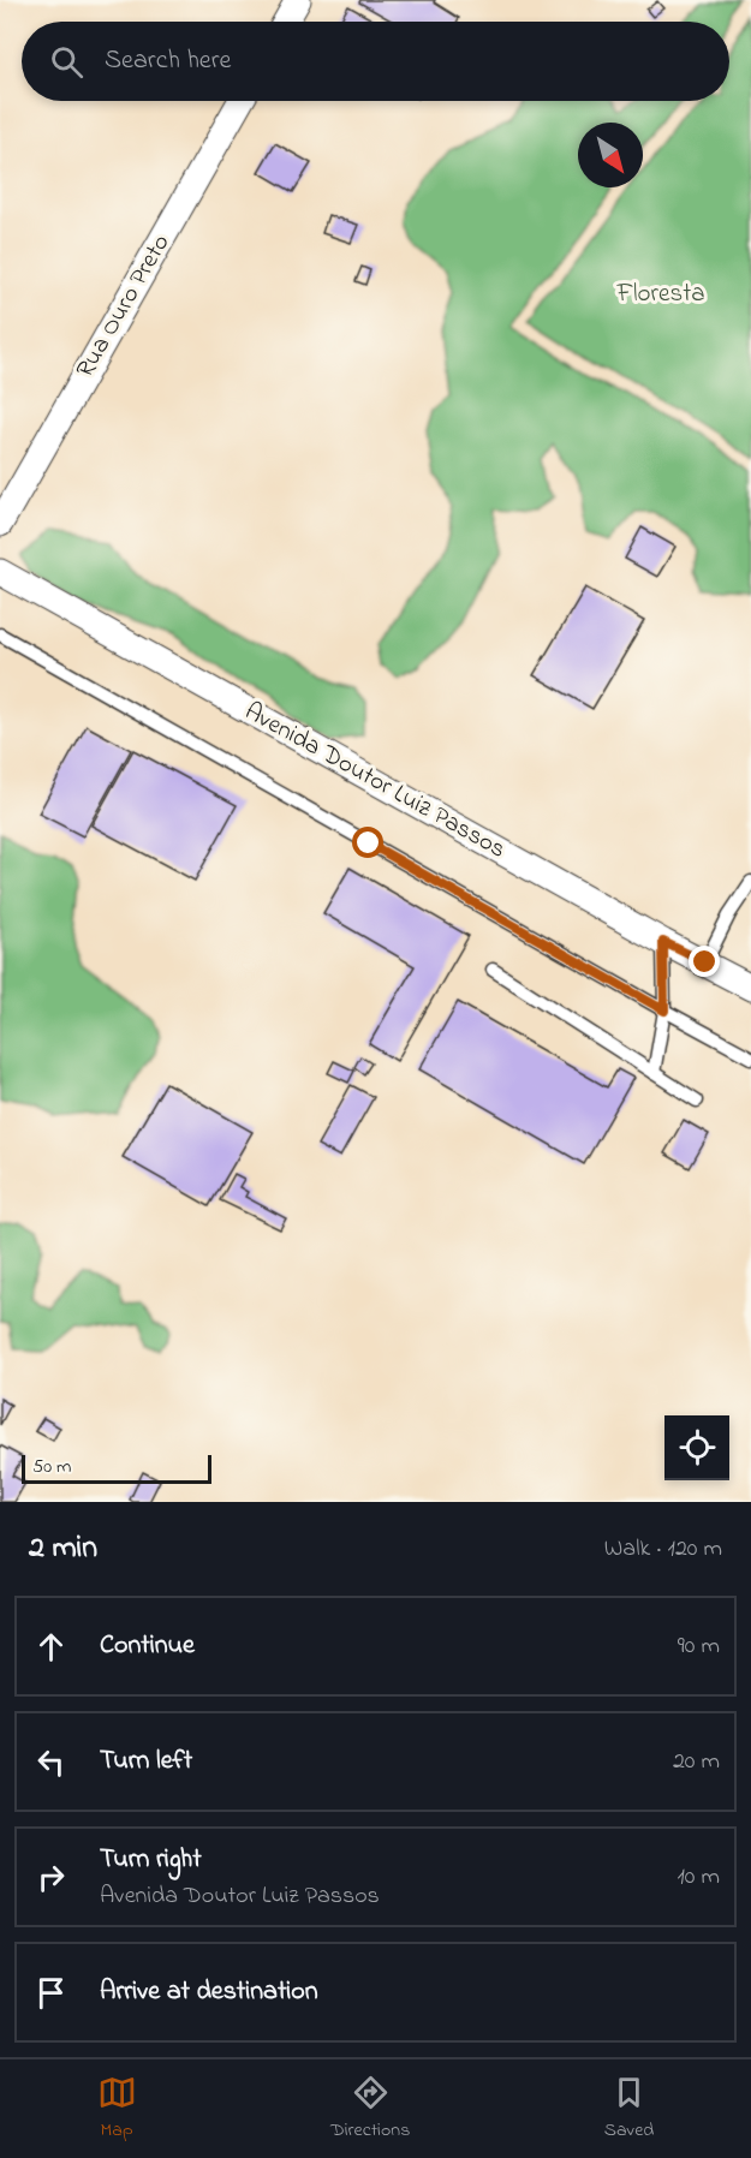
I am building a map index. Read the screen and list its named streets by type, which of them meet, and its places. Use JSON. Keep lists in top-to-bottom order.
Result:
{
  "streets": {
    "street": ["Rua Ouro Preto", "Avenida Doutor Luiz Passos"]
  },
  "parks": ["Floresta"],
  "scale_bar": "50 m",
  "north": "bottom right",
  "page": {
    "search": "Search here",
    "scale": "50 m",
    "heading": ["2 min", "Walk · 120 m"],
    "list": [
      ["Continue", "90 m"],
      ["Turn left", "20 m"],
      ["Turn right", "Avenida Doutor Luiz Passos", "10 m"],
      "Arrive at destination"
    ],
    "nav": ["Map", "Directions", "Saved"]
  }
}
